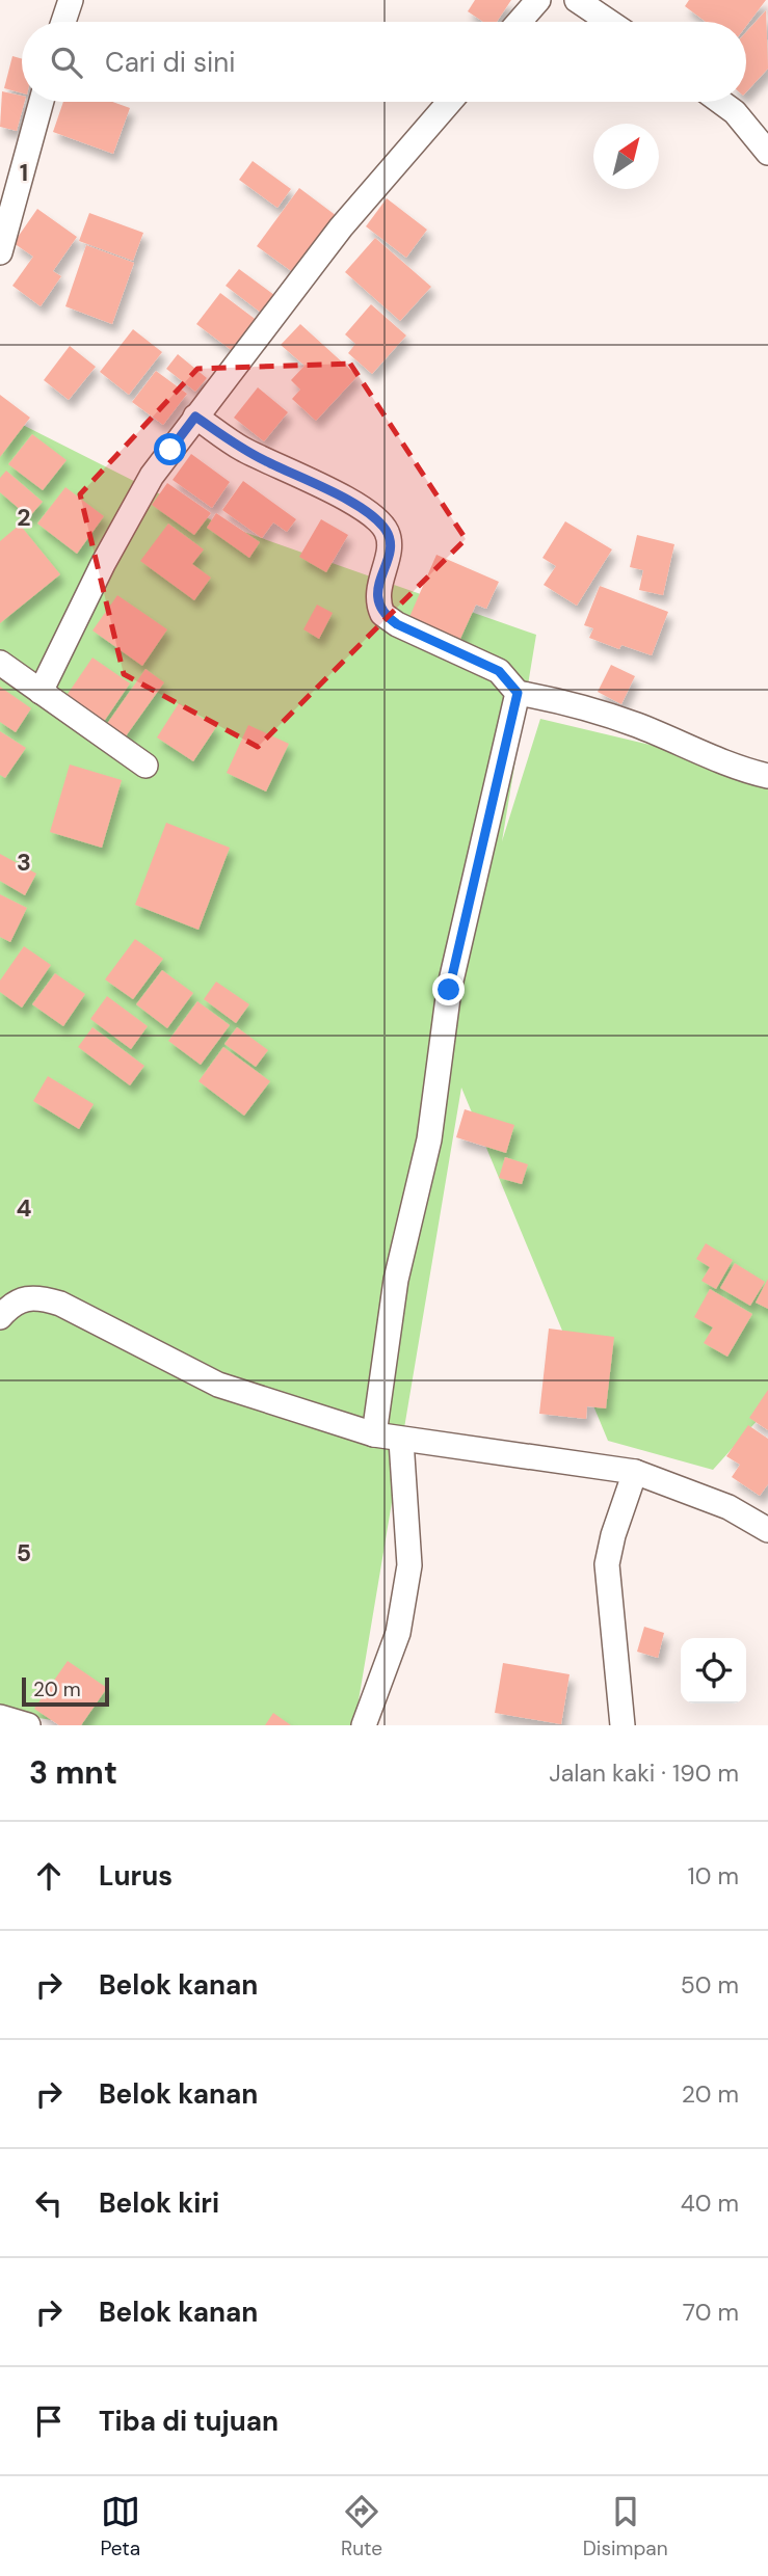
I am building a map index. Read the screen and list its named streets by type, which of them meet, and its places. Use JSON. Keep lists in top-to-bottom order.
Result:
{
  "scale_bar": "20 m",
  "north": "top right",
  "page": {
    "search": "Cari di sini",
    "scale": "20 m",
    "heading": ["3 mnt", "Jalan kaki · 190 m"],
    "list": [
      ["Lurus", "10 m"],
      ["Belok kanan", "50 m"],
      ["Belok kanan", "20 m"],
      ["Belok kiri", "40 m"],
      ["Belok kanan", "70 m"],
      "Tiba di tujuan"
    ],
    "nav": ["Peta", "Rute", "Disimpan"]
  },
  "grid": {
    "rows": [
      "1",
      "2",
      "3",
      "4",
      "5"
    ]
  }
}
